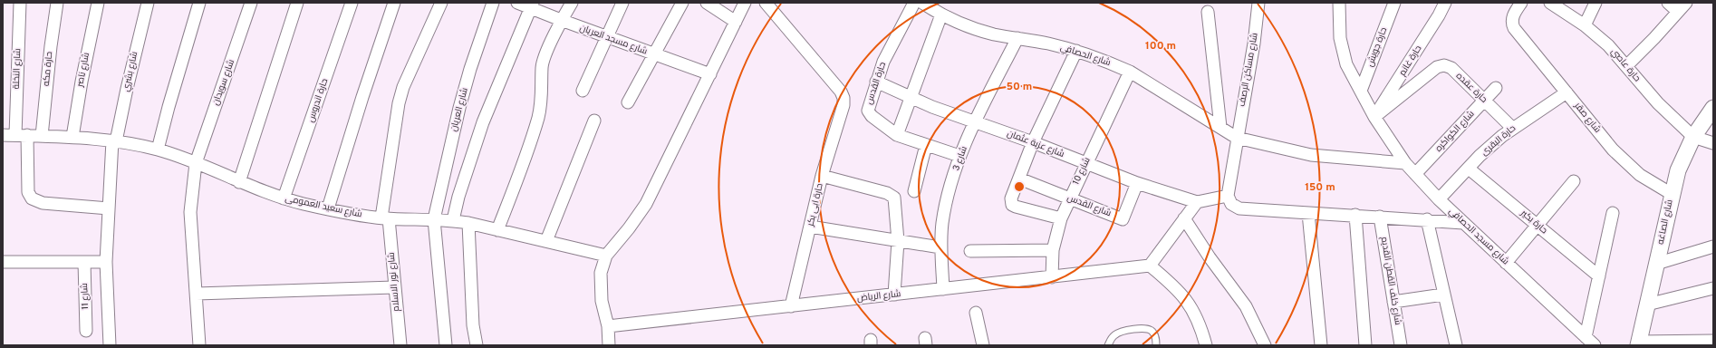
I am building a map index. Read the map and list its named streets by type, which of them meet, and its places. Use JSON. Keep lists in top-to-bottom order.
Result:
{
  "streets": {
    "street": [
      "شارع مسجد العريان",
      "حارة جويش",
      "شارع الحصافي",
      "حارة غانم",
      "حارة عاصي",
      "شارع النخلة",
      "حارة مكه",
      "شارع ناصر",
      "شارع مساكن الرصف",
      "شارع بشري",
      "شارع سويدان",
      "حارة القدس",
      "حارة عقده",
      "حارة اندروس",
      "شارع العريان",
      "شارع صقر",
      "شارع الكواكره",
      "حارة البقرى",
      "شارع عزبة عثمان",
      "شارع 3",
      "شارع 10",
      "حارة ابى بكر",
      "شارع القدس",
      "شارع سعيد العمومى",
      "حارة بكير",
      "شارع الصاغه",
      "شارع مسجد الحصافي",
      "شارع خلف القطن القديم",
      "شارع نور الاسلام",
      "شارع 11",
      "شارع الرياض"
    ]
  },
  "crossings": [
    ["حارة جويش", "شارع مسجد الحصافي"],
    ["شارع الحصافي", "شارع مساكن الرصف"],
    ["شارع الحصافي", "شارع 3"],
    ["شارع الحصافي", "شارع 10"],
    ["حارة غانم", "حارة عقده"],
    ["حارة غانم", "شارع مسجد الحصافي"],
    ["حارة عاصي", "شارع الصاغه"],
    ["شارع النخلة", "شارع سعيد العمومى"],
    ["حارة مكه", "شارع سعيد العمومى"],
    ["شارع ناصر", "شارع سعيد العمومى"],
    ["شارع بشري", "شارع سعيد العمومى"],
    ["شارع سويدان", "شارع سعيد العمومى"],
    ["حارة القدس", "شارع عزبة عثمان"],
    ["حارة القدس", "شارع 3"],
    ["حارة عقده", "شارع الكواكره"],
    ["حارة عقده", "حارة البقرى"],
    ["حارة عقده", "شارع مسجد الحصافي"],
    ["حارة اندروس", "شارع سعيد العمومى"],
    ["شارع العريان", "شارع سعيد العمومى"],
    ["شارع صقر", "حارة البقرى"],
    ["شارع صقر", "شارع الصاغه"],
    ["شارع الكواكره", "شارع مسجد الحصافي"],
    ["حارة البقرى", "حارة بكير"],
    ["حارة البقرى", "شارع مسجد الحصافي"],
    ["شارع عزبة عثمان", "شارع 3"],
    ["شارع عزبة عثمان", "شارع 10"],
    ["شارع عزبة عثمان", "شارع القدس"],
    ["شارع 3", "شارع الرياض"],
    ["شارع 10", "شارع القدس"],
    ["شارع 10", "شارع الرياض"],
    ["حارة ابى بكر", "شارع الرياض"],
    ["شارع سعيد العمومى", "شارع نور الاسلام"]
  ],
  "rings": ["100 m", "50 m", "150 m"]
}
